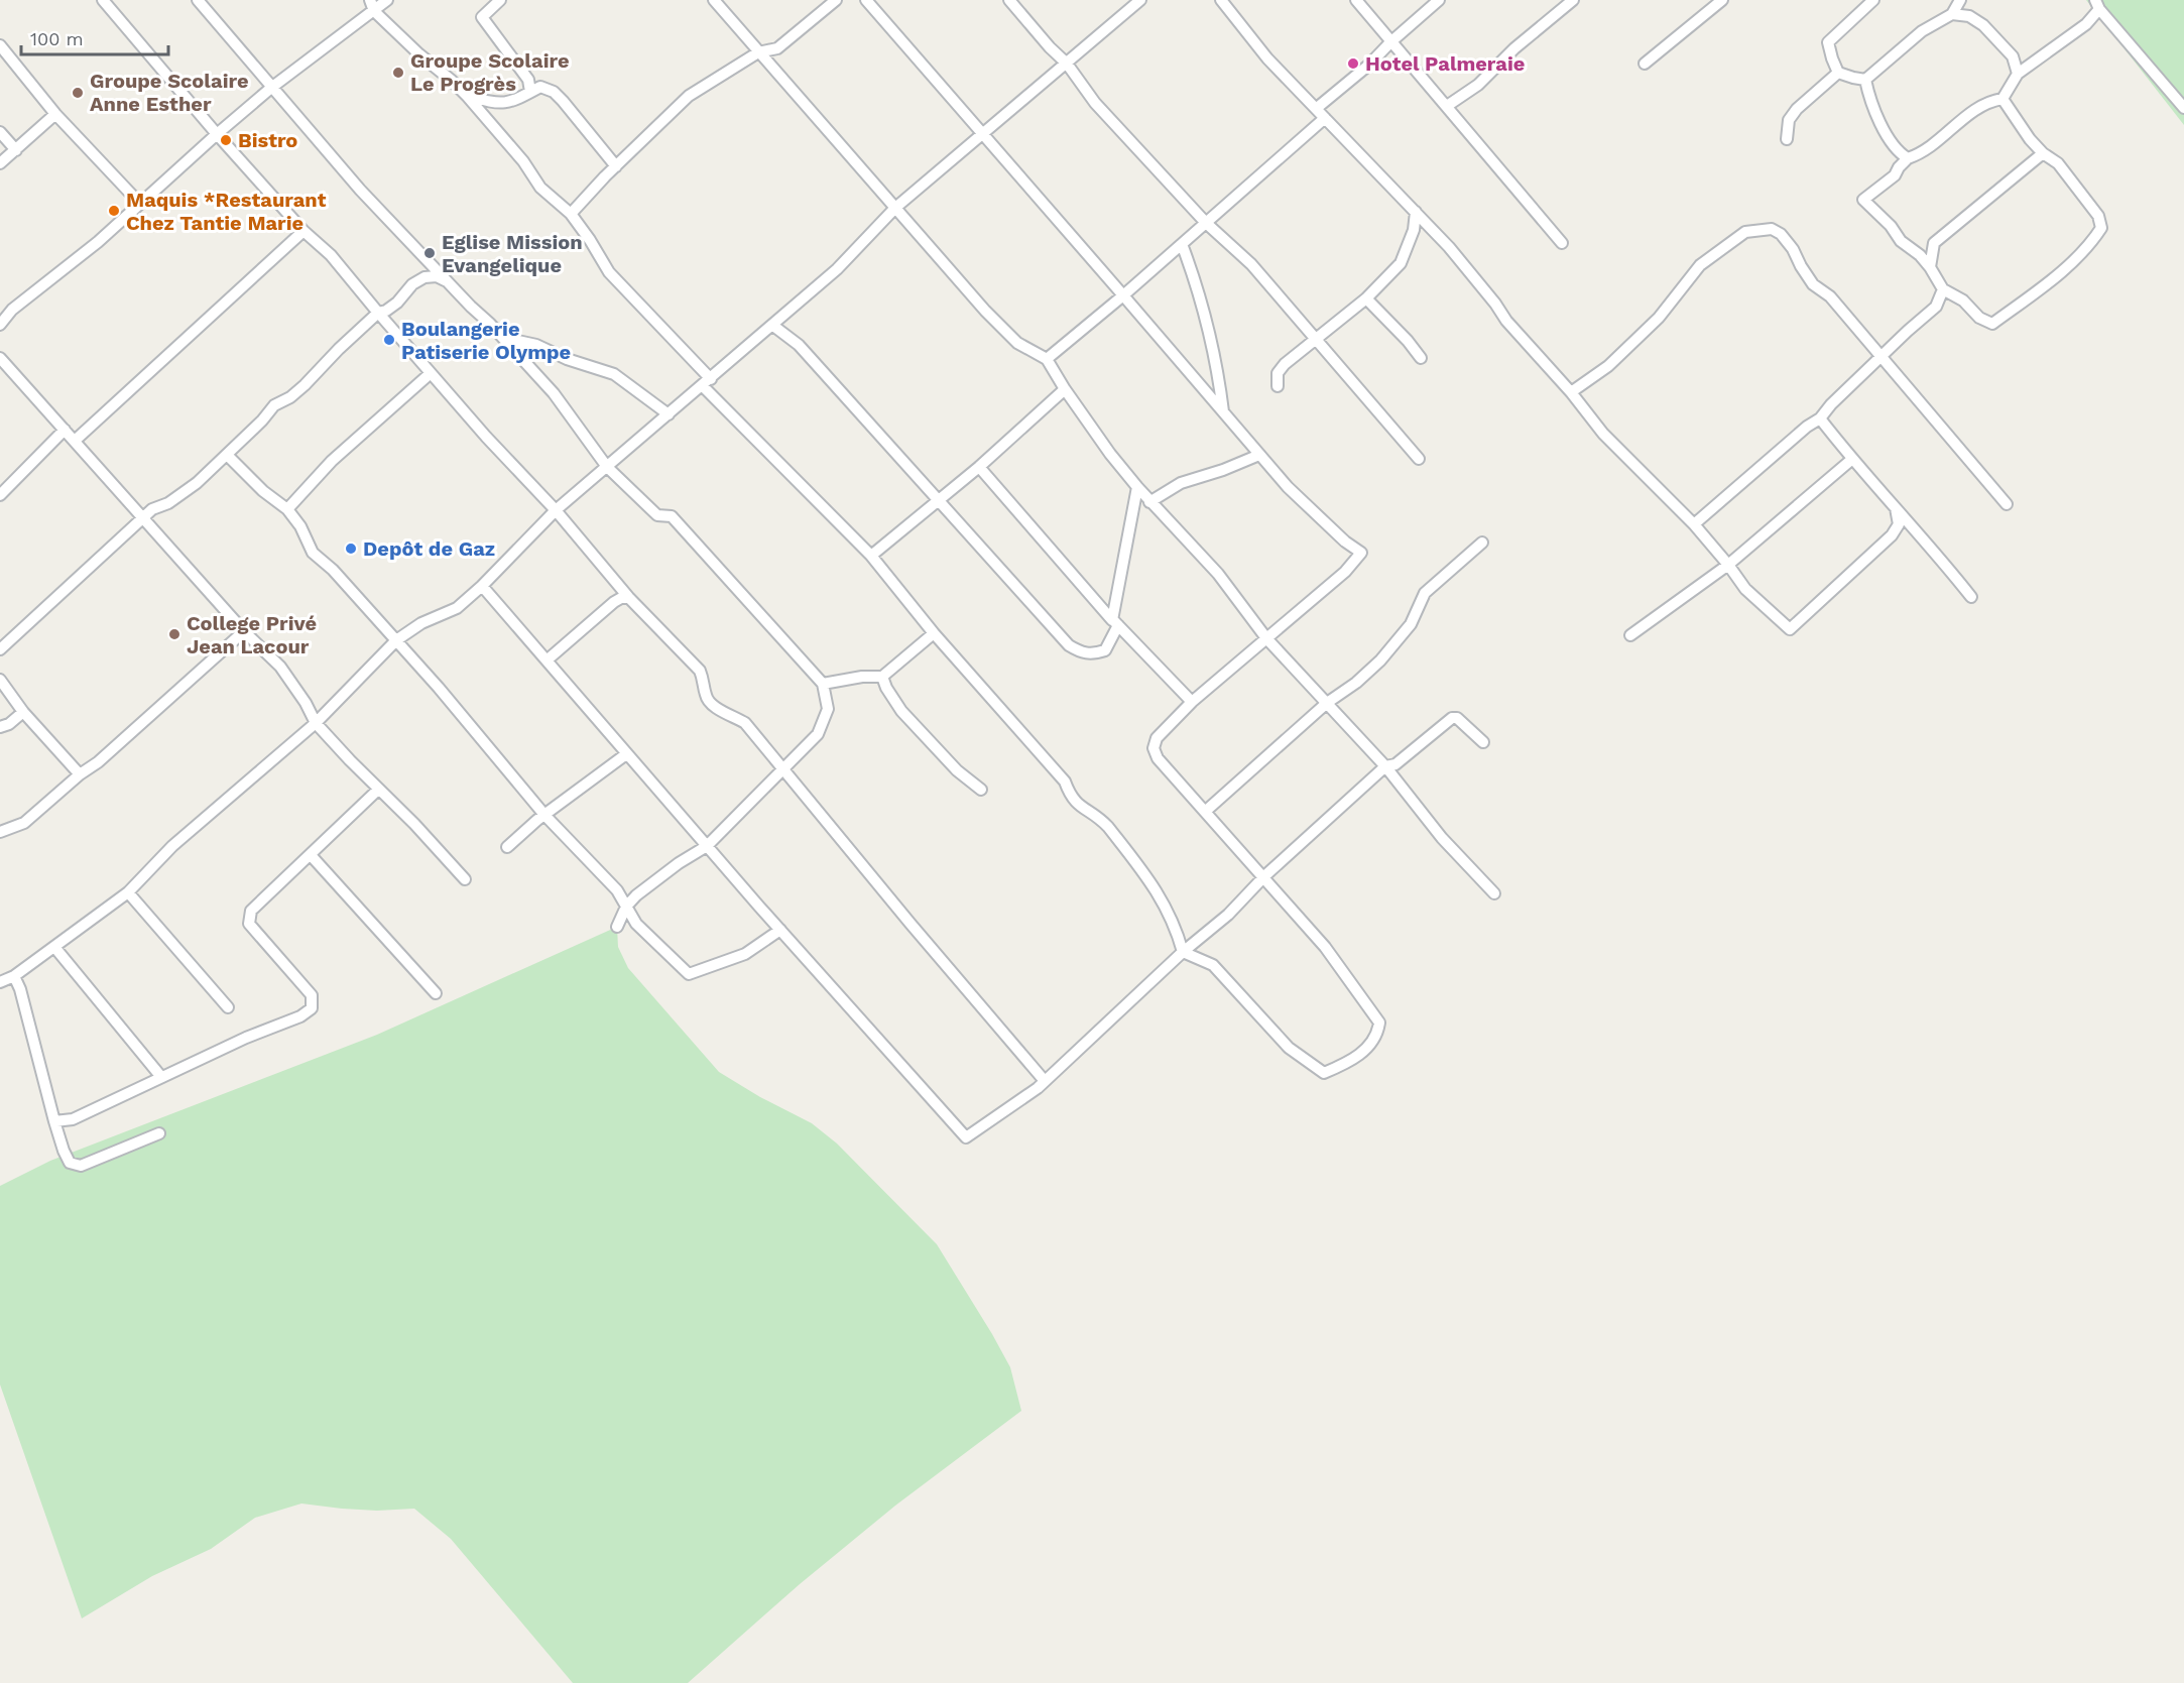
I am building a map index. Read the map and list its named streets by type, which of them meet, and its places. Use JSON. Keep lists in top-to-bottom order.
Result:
{
  "places": [
    "Hotel Palmeraie",
    "Groupe Scolaire Le Progrès",
    "Groupe Scolaire Anne Esther",
    "Bistro",
    "Maquis *Restaurant Chez Tantie Marie",
    "Eglise Mission Evangelique",
    "Boulangerie Patiserie Olympe",
    "Depôt de Gaz",
    "College Privé Jean Lacour"
  ],
  "scale_bar": "100 m"
}
